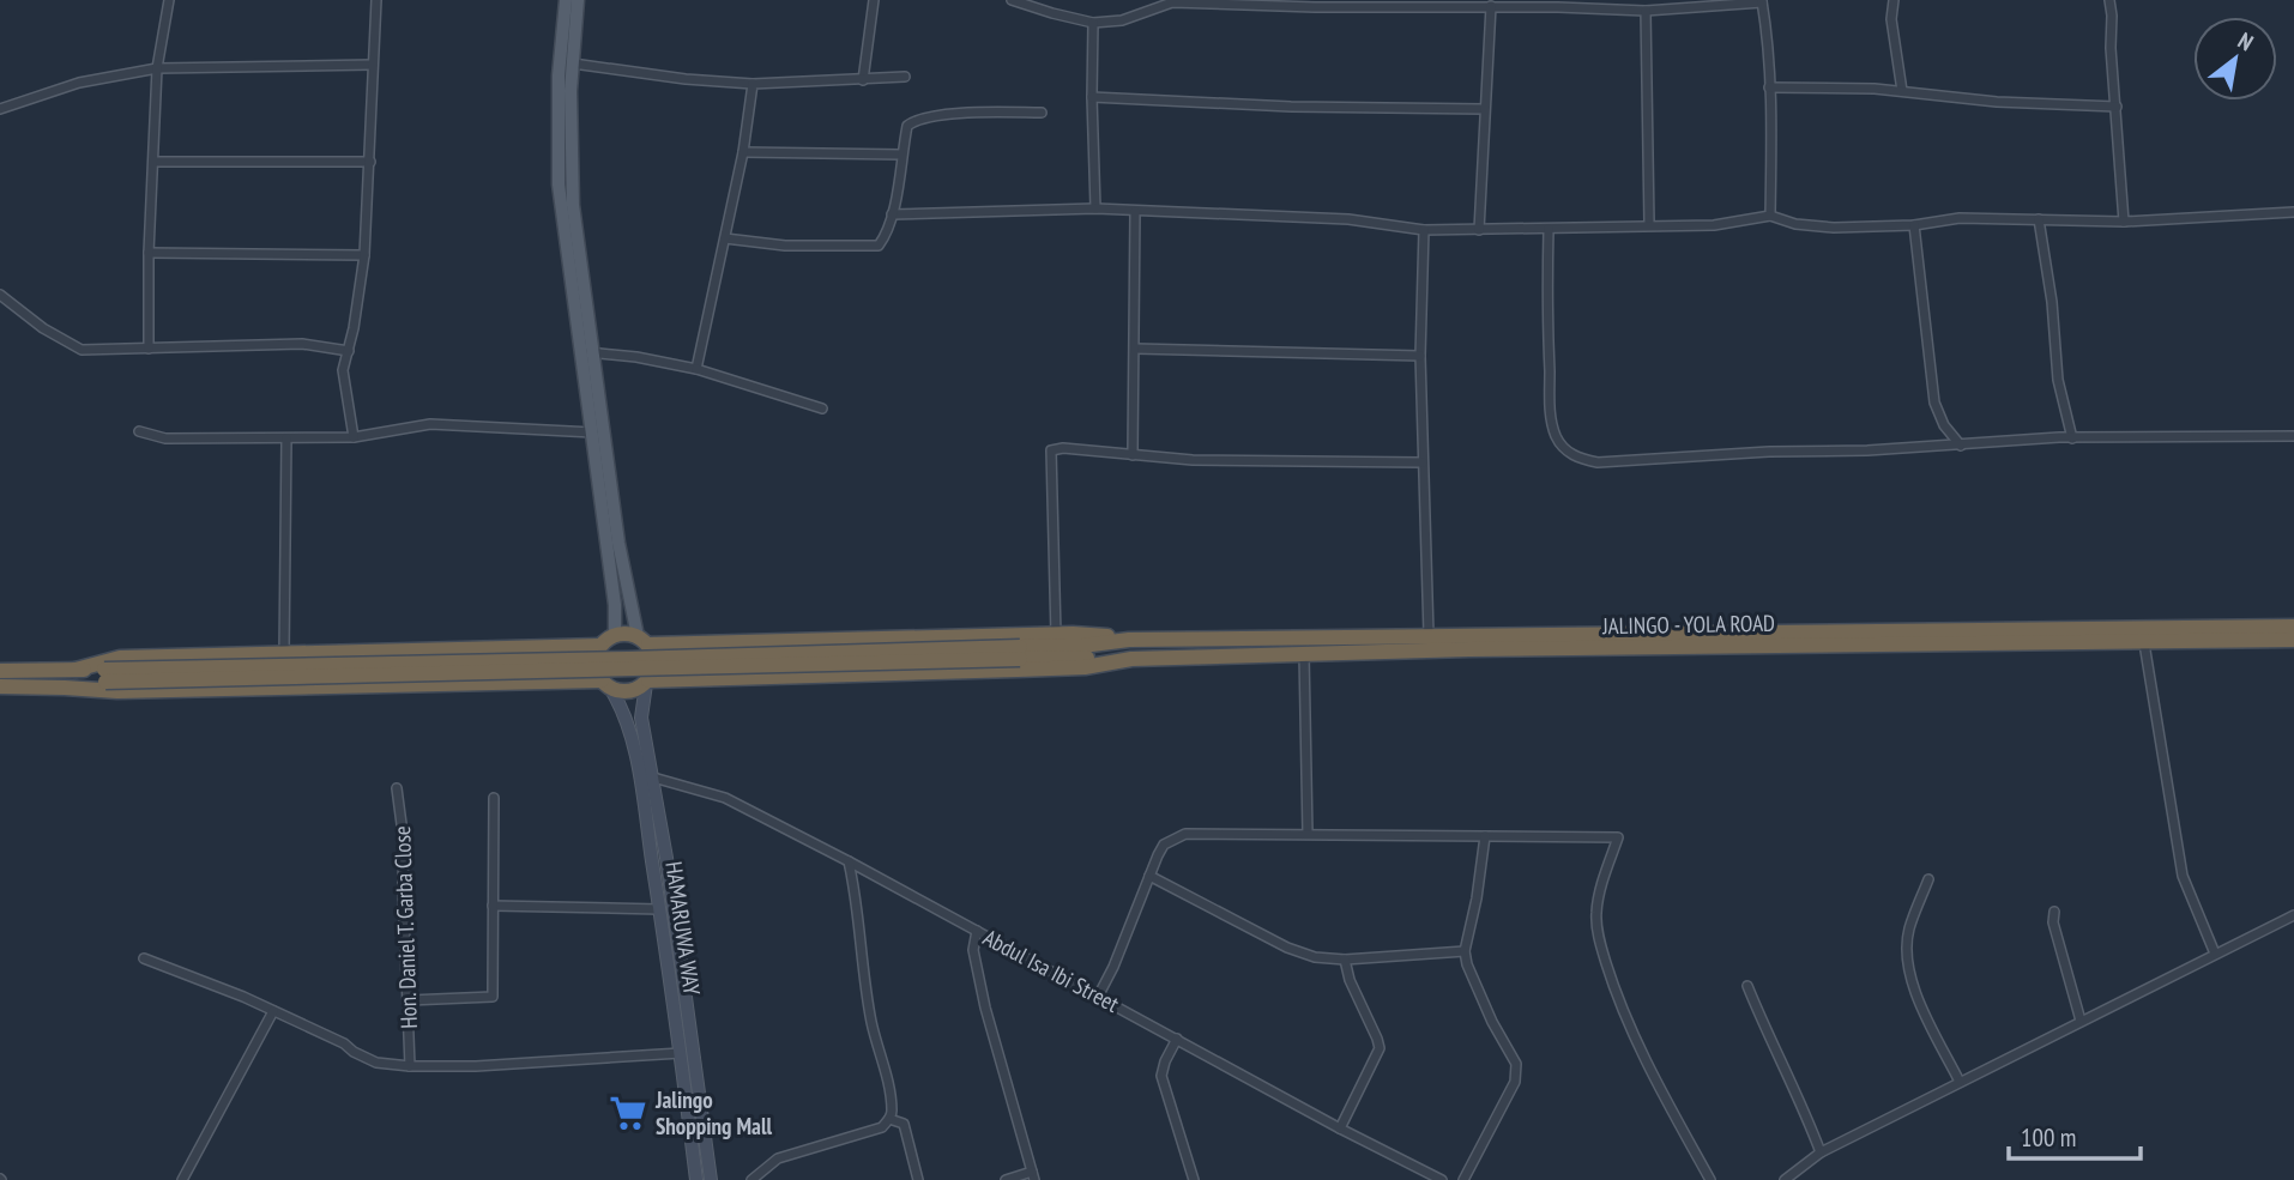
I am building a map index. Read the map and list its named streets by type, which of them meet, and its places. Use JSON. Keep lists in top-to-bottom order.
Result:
{
  "streets": {
    "highway": ["JALINGO - YOLA ROAD"],
    "main road": ["HAMARUWA WAY"],
    "street": ["Hon. Daniel T. Garba Close", "Abdul Isa Ibi Street"]
  },
  "crossings": [
    ["JALINGO - YOLA ROAD", "HAMARUWA WAY"]
  ],
  "places": {
    "supermarket": ["Jalingo Shopping Mall"]
  },
  "scale_bar": "100 m",
  "north": "top right"
}
